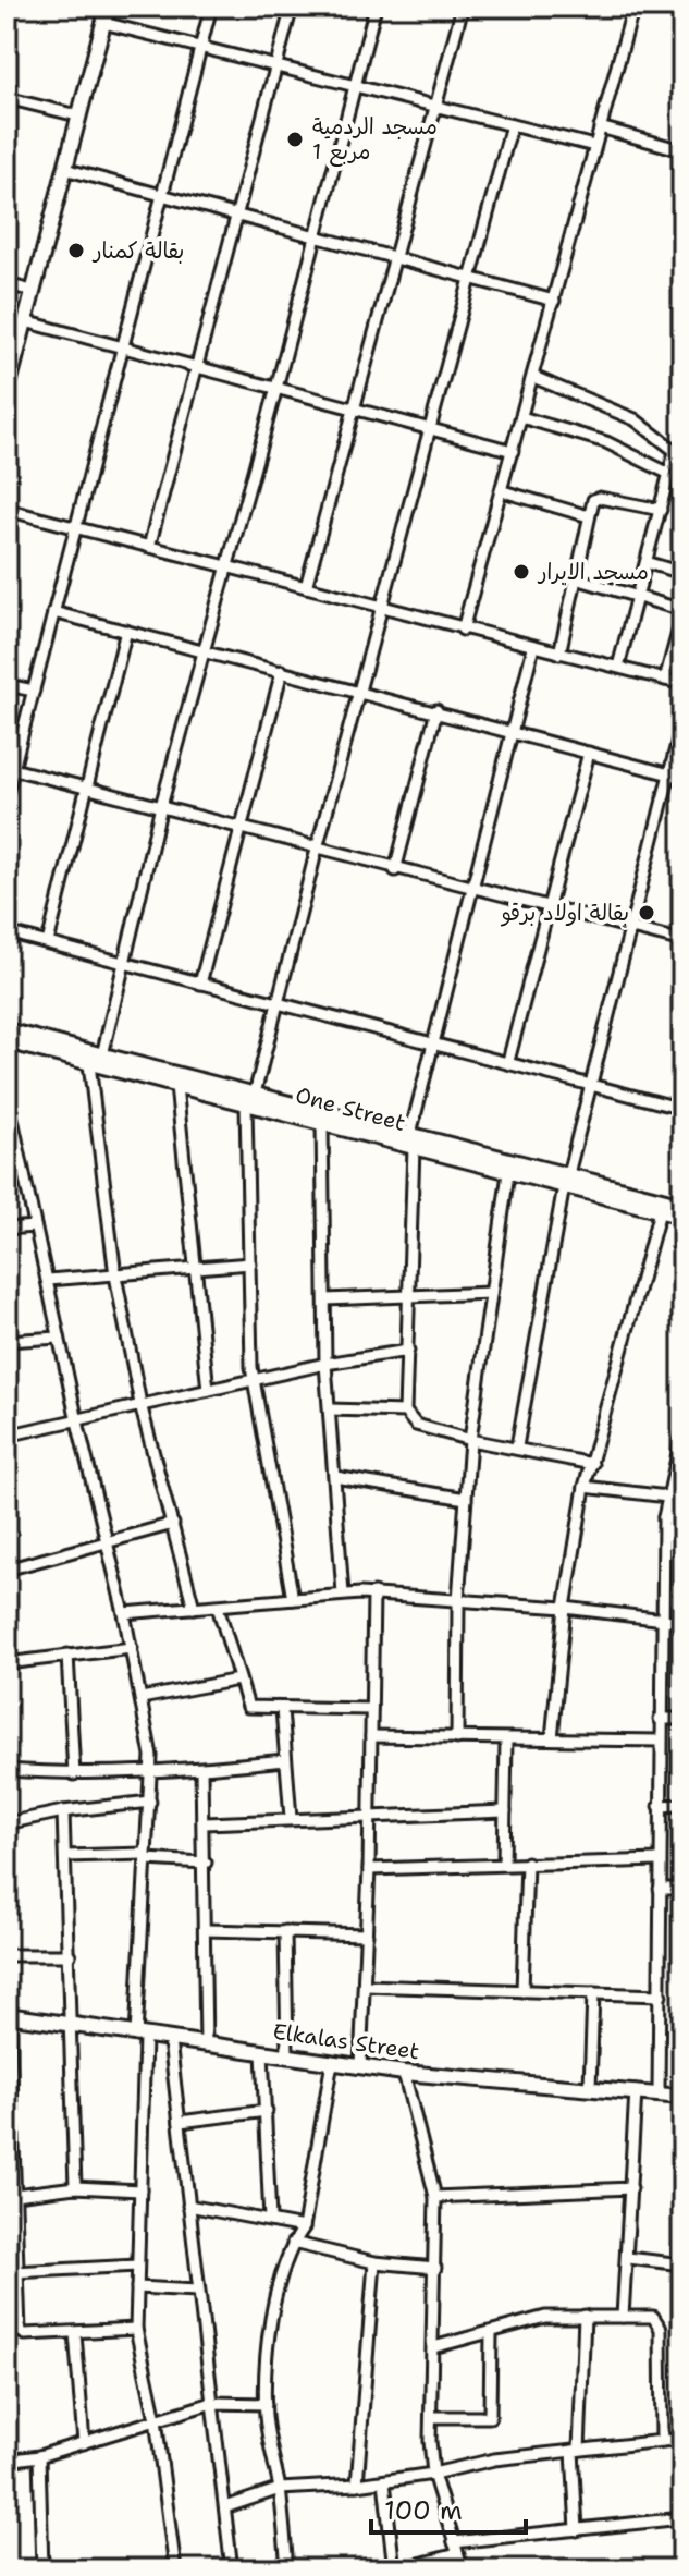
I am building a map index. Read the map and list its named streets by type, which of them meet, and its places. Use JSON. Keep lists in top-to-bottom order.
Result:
{
  "streets": {
    "street": ["One Street", "Elkalas Street"]
  },
  "places": [
    "مسجد الردمية مربع 1",
    "بقالة كمنار",
    "مسجد الابرار",
    "بقالة اولاد برقو"
  ],
  "scale_bar": "100 m"
}
